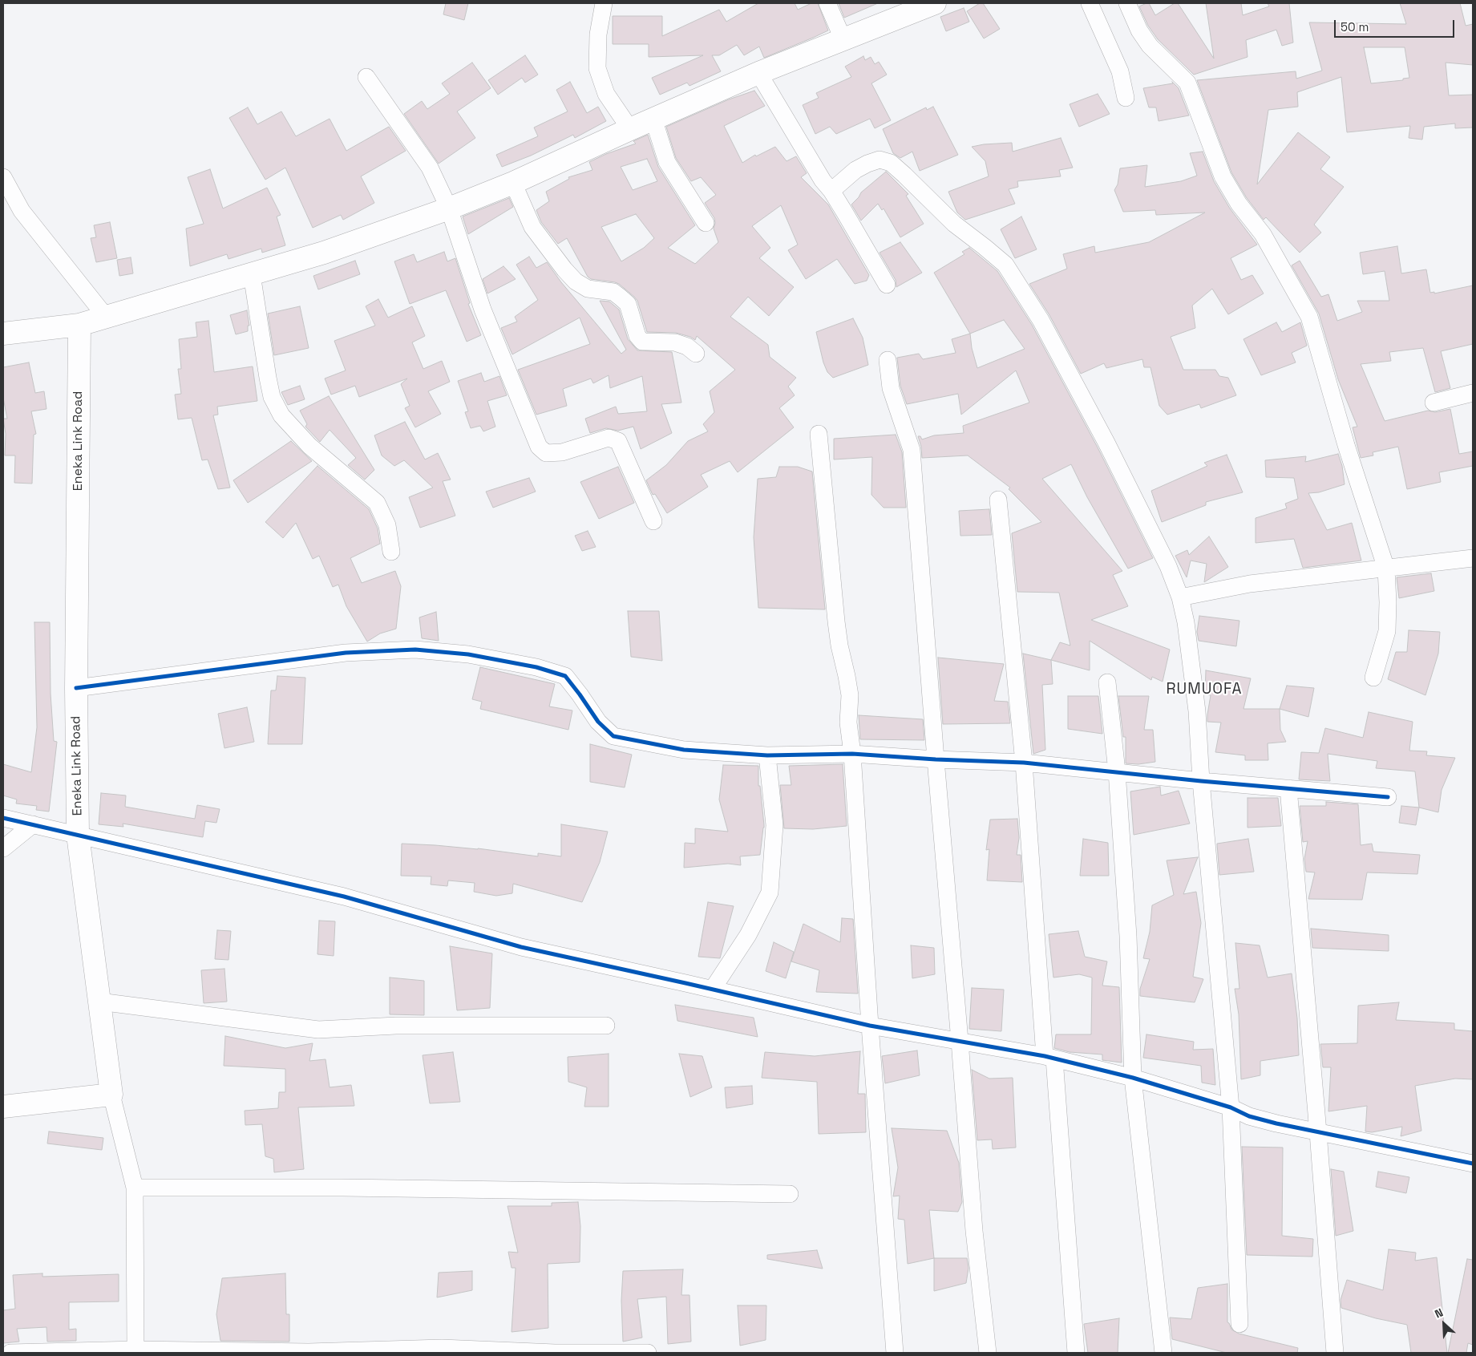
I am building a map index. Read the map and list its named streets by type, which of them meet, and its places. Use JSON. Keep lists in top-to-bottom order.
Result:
{
  "streets": {
    "street": ["Eneka Link Road"]
  },
  "districts": ["RUMUOFA"],
  "scale_bar": "50 m",
  "north": "top left"
}
